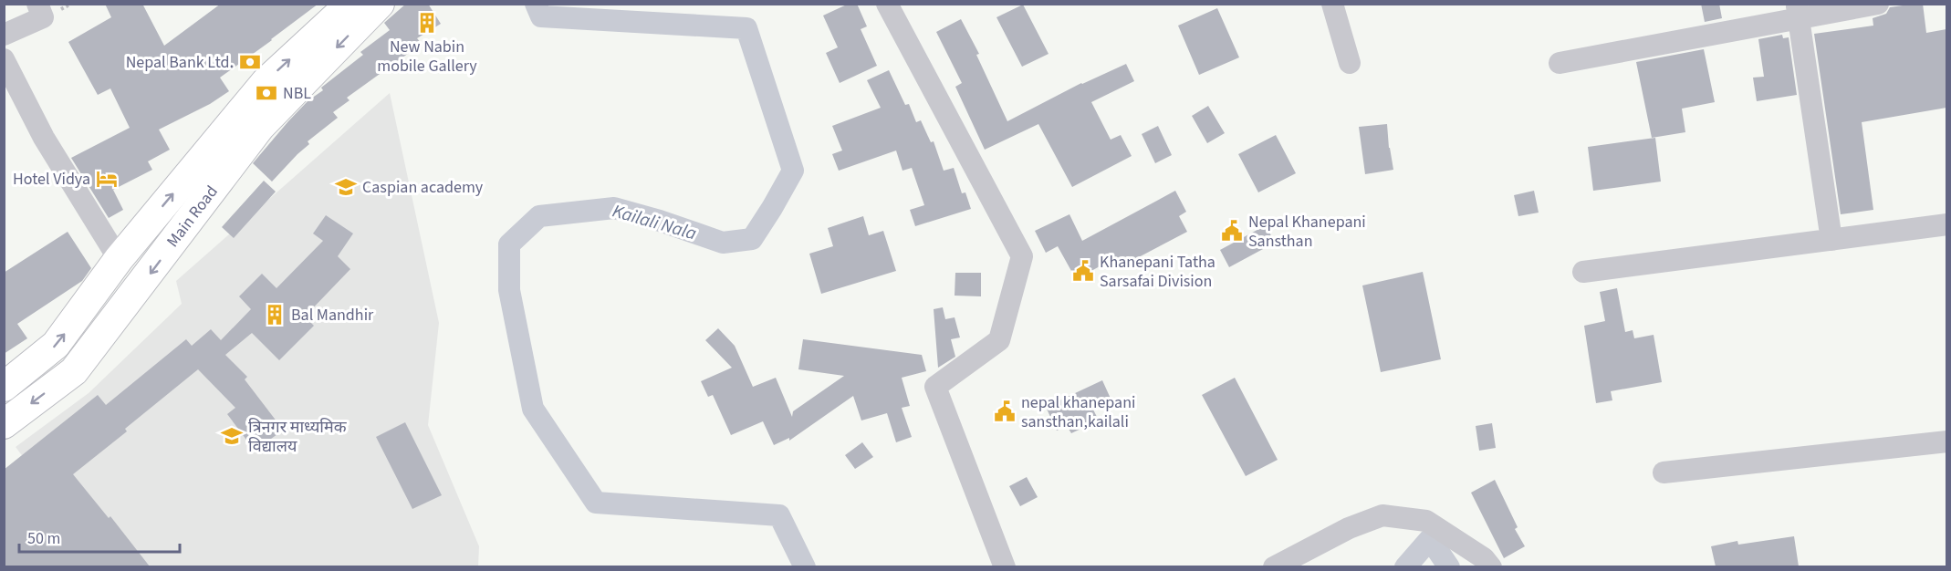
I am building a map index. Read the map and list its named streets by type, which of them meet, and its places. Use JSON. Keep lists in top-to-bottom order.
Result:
{
  "streets": {
    "main road": ["Main Road"]
  },
  "water": ["Kailali Nala"],
  "places": {
    "building": ["New Nabin mobile Gallery", "Bal Mandhir"],
    "bank": ["Nepal Bank Ltd.", "NBL"],
    "hotel": ["Hotel Vidya"],
    "school or university": ["Caspian academy", "त्रिनगर माध्यमिक विद्यालय"],
    "public building": ["Nepal Khanepani Sansthan", "Khanepani Tatha Sarsafai Division", "nepal khanepani sansthan,kailali"]
  },
  "scale_bar": "50 m"
}
